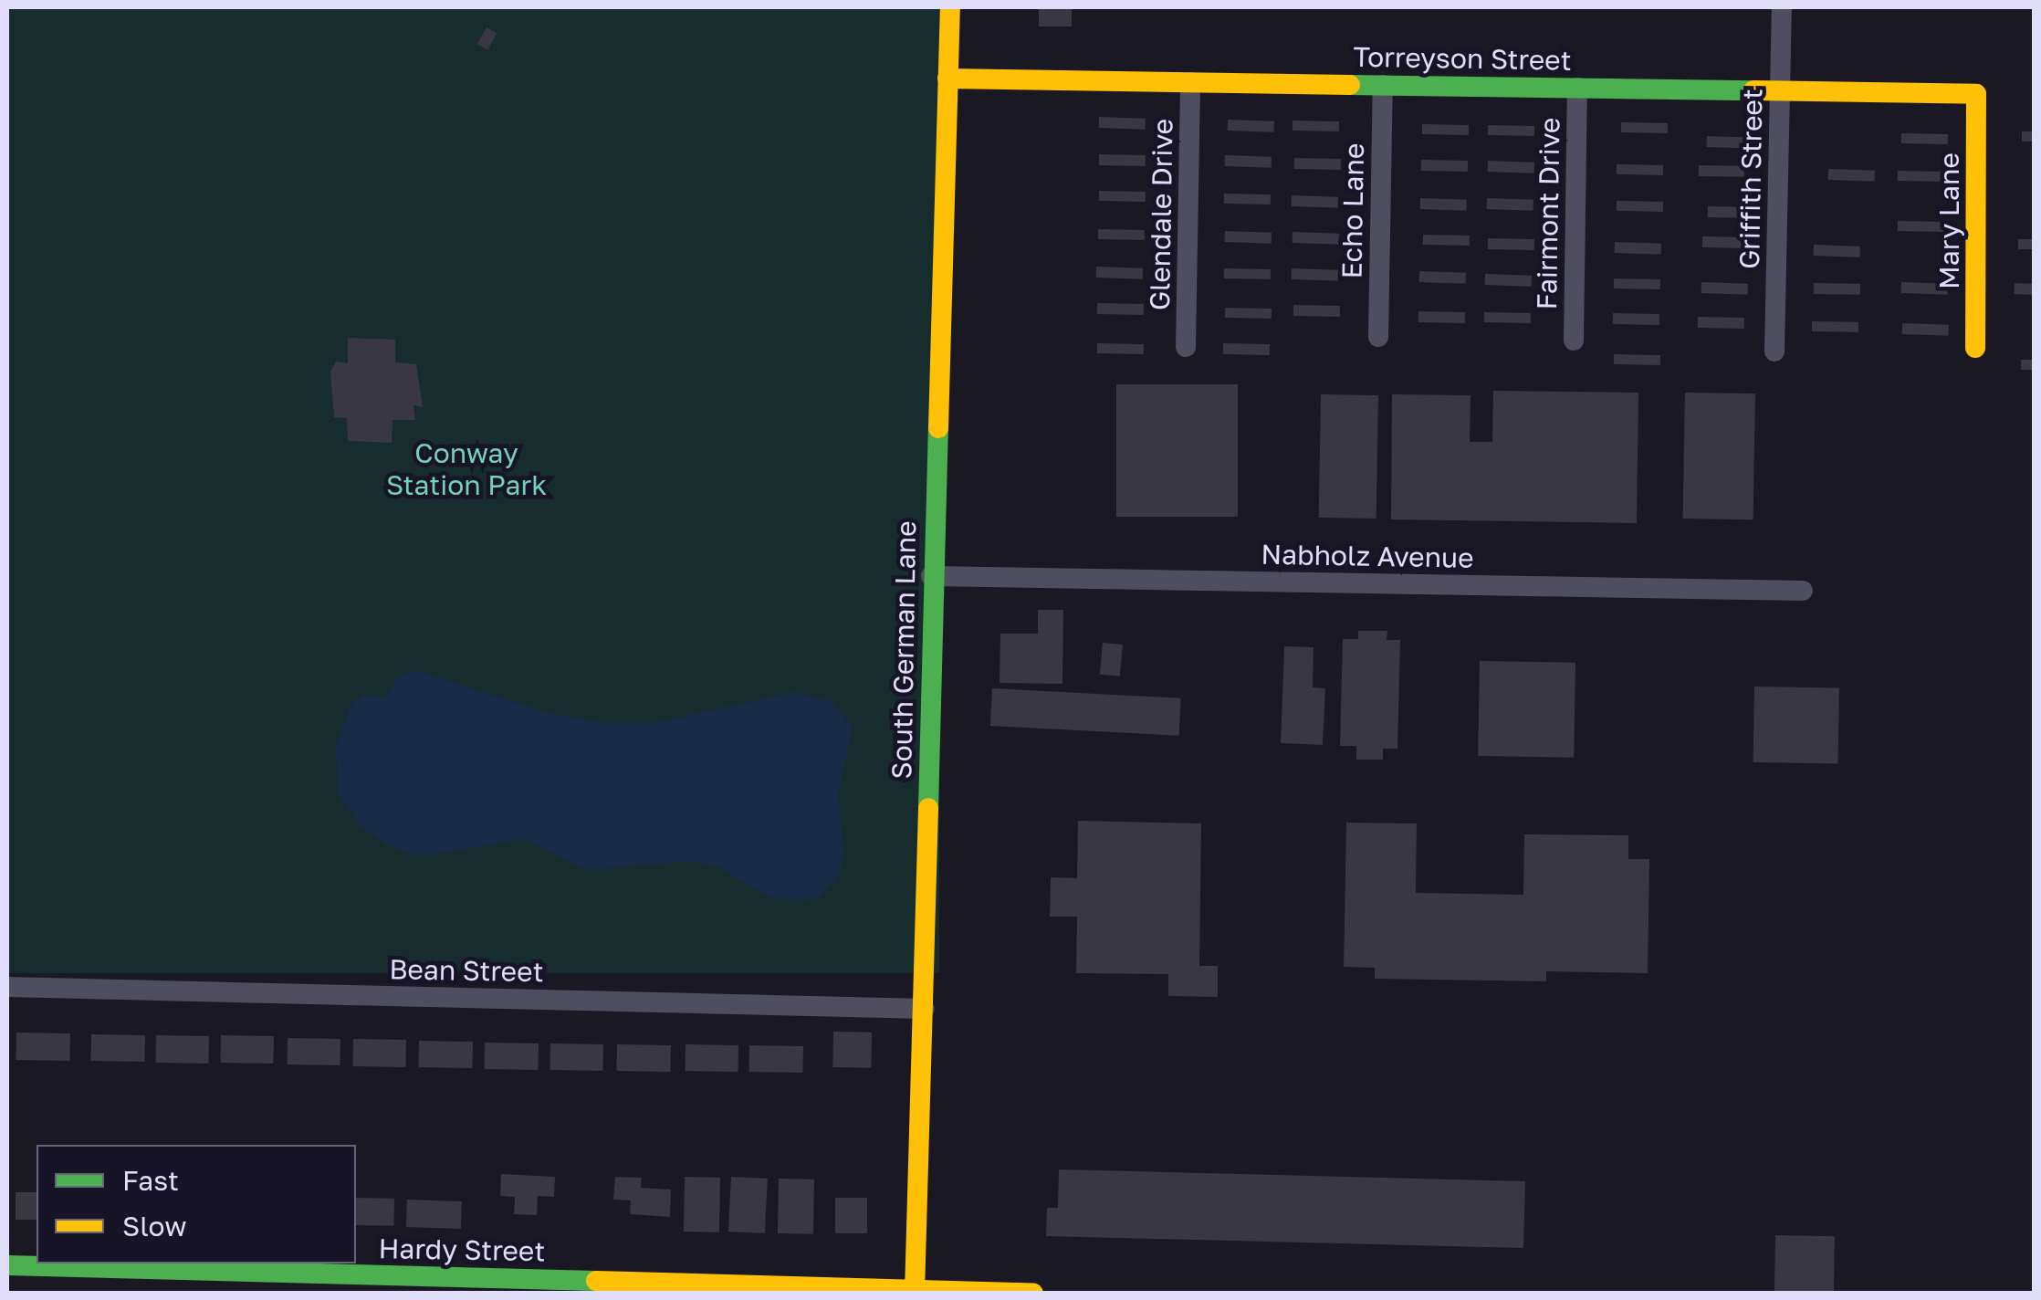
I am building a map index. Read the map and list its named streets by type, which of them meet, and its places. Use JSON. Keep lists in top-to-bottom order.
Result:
{
  "streets": {
    "street": [
      "Torreyson Street",
      "Griffith Street",
      "Echo Lane",
      "Fairmont Drive",
      "Glendale Drive",
      "Mary Lane",
      "Nabholz Avenue",
      "South German Lane",
      "Bean Street",
      "Hardy Street"
    ]
  },
  "crossings": [
    ["Torreyson Street", "Griffith Street"],
    ["Torreyson Street", "Echo Lane"],
    ["Torreyson Street", "Fairmont Drive"],
    ["Torreyson Street", "Glendale Drive"],
    ["Torreyson Street", "Mary Lane"],
    ["Torreyson Street", "South German Lane"],
    ["Nabholz Avenue", "South German Lane"],
    ["South German Lane", "Bean Street"],
    ["South German Lane", "Hardy Street"]
  ],
  "parks": ["Conway Station Park"],
  "legend": ["Fast", "Slow"]
}
